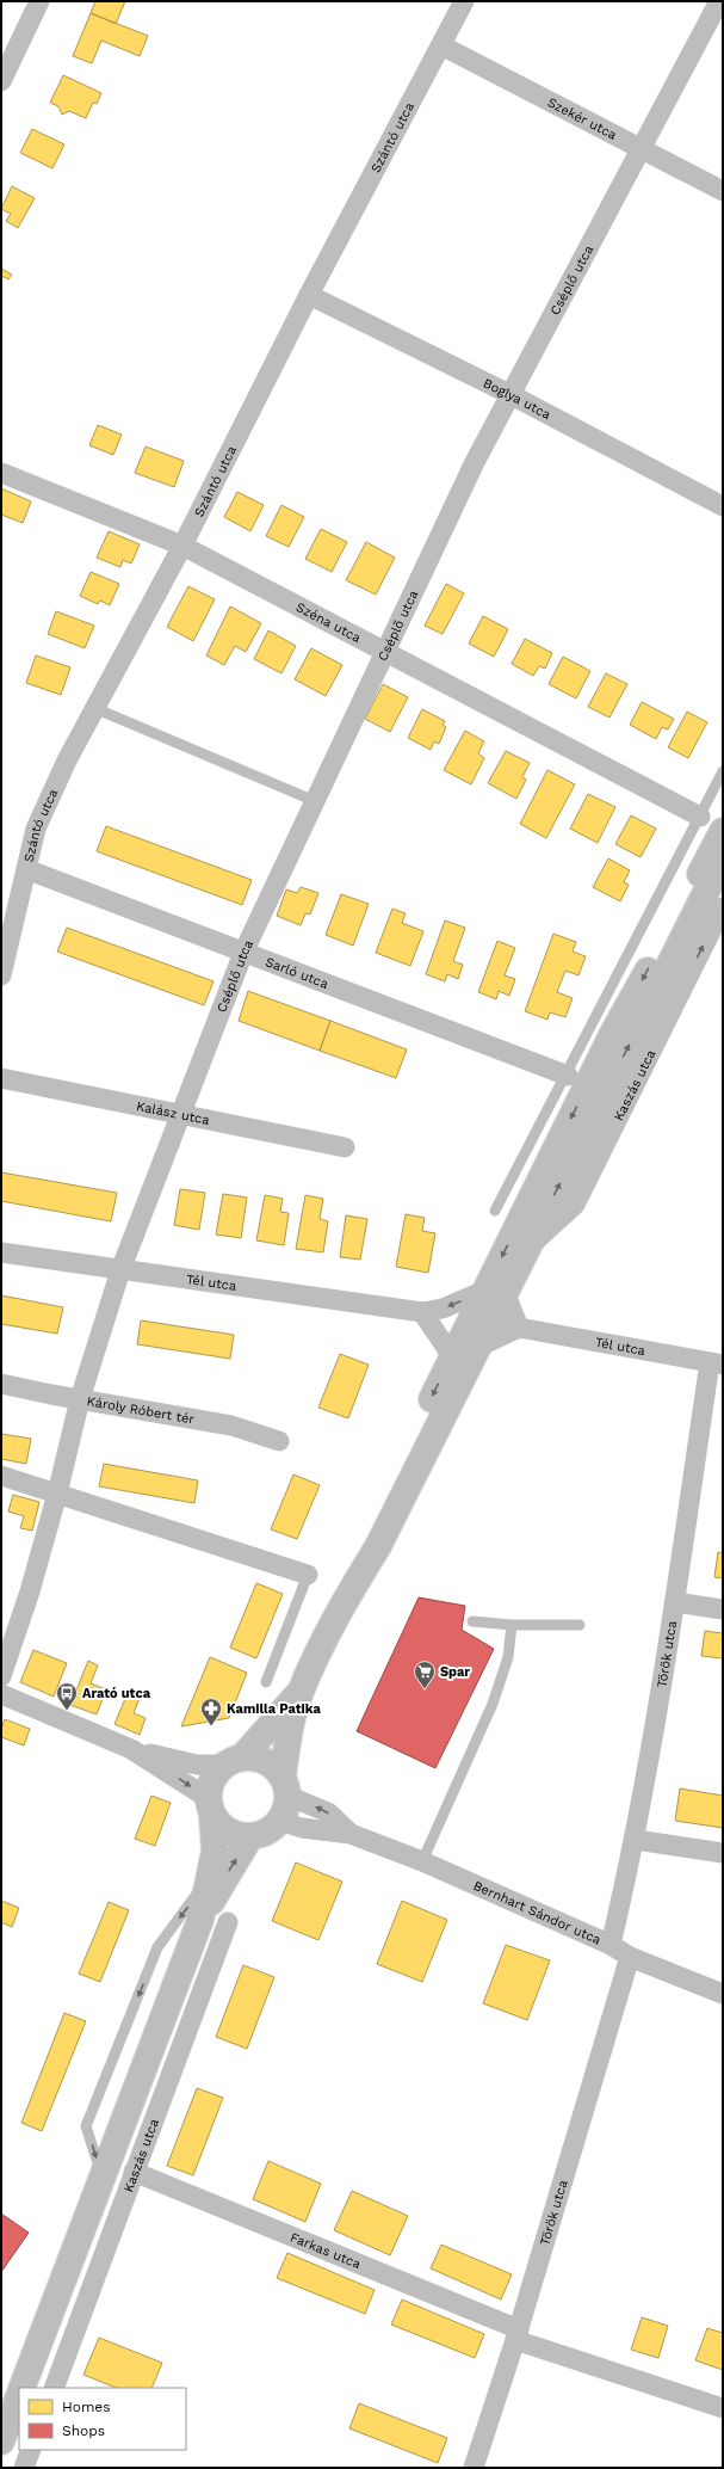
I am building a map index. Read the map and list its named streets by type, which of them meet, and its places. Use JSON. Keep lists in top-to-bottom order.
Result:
{
  "streets": {
    "street": [
      "Szekér utca",
      "Szántó utca",
      "Cséplő utca",
      "Boglya utca",
      "Széna utca",
      "Sarló utca",
      "Kaszás utca",
      "Kalász utca",
      "Tél utca",
      "Károly Róbert tér",
      "Török utca",
      "Bernhart Sándor utca",
      "Farkas utca"
    ]
  },
  "crossings": [
    ["Szekér utca", "Szántó utca"],
    ["Szekér utca", "Cséplő utca"],
    ["Szántó utca", "Boglya utca"],
    ["Szántó utca", "Széna utca"],
    ["Szántó utca", "Sarló utca"],
    ["Cséplő utca", "Boglya utca"],
    ["Cséplő utca", "Széna utca"],
    ["Cséplő utca", "Sarló utca"],
    ["Cséplő utca", "Kalász utca"],
    ["Cséplő utca", "Tél utca"],
    ["Kaszás utca", "Farkas utca"],
    ["Tél utca", "Török utca"],
    ["Török utca", "Bernhart Sándor utca"],
    ["Török utca", "Farkas utca"]
  ],
  "one_way": ["Kaszás utca"],
  "places": {
    "supermarket": ["Spar"],
    "bus stop": ["Arató utca"],
    "pharmacy": ["Kamilla Patika"]
  },
  "legend": ["Homes", "Shops"]
}
